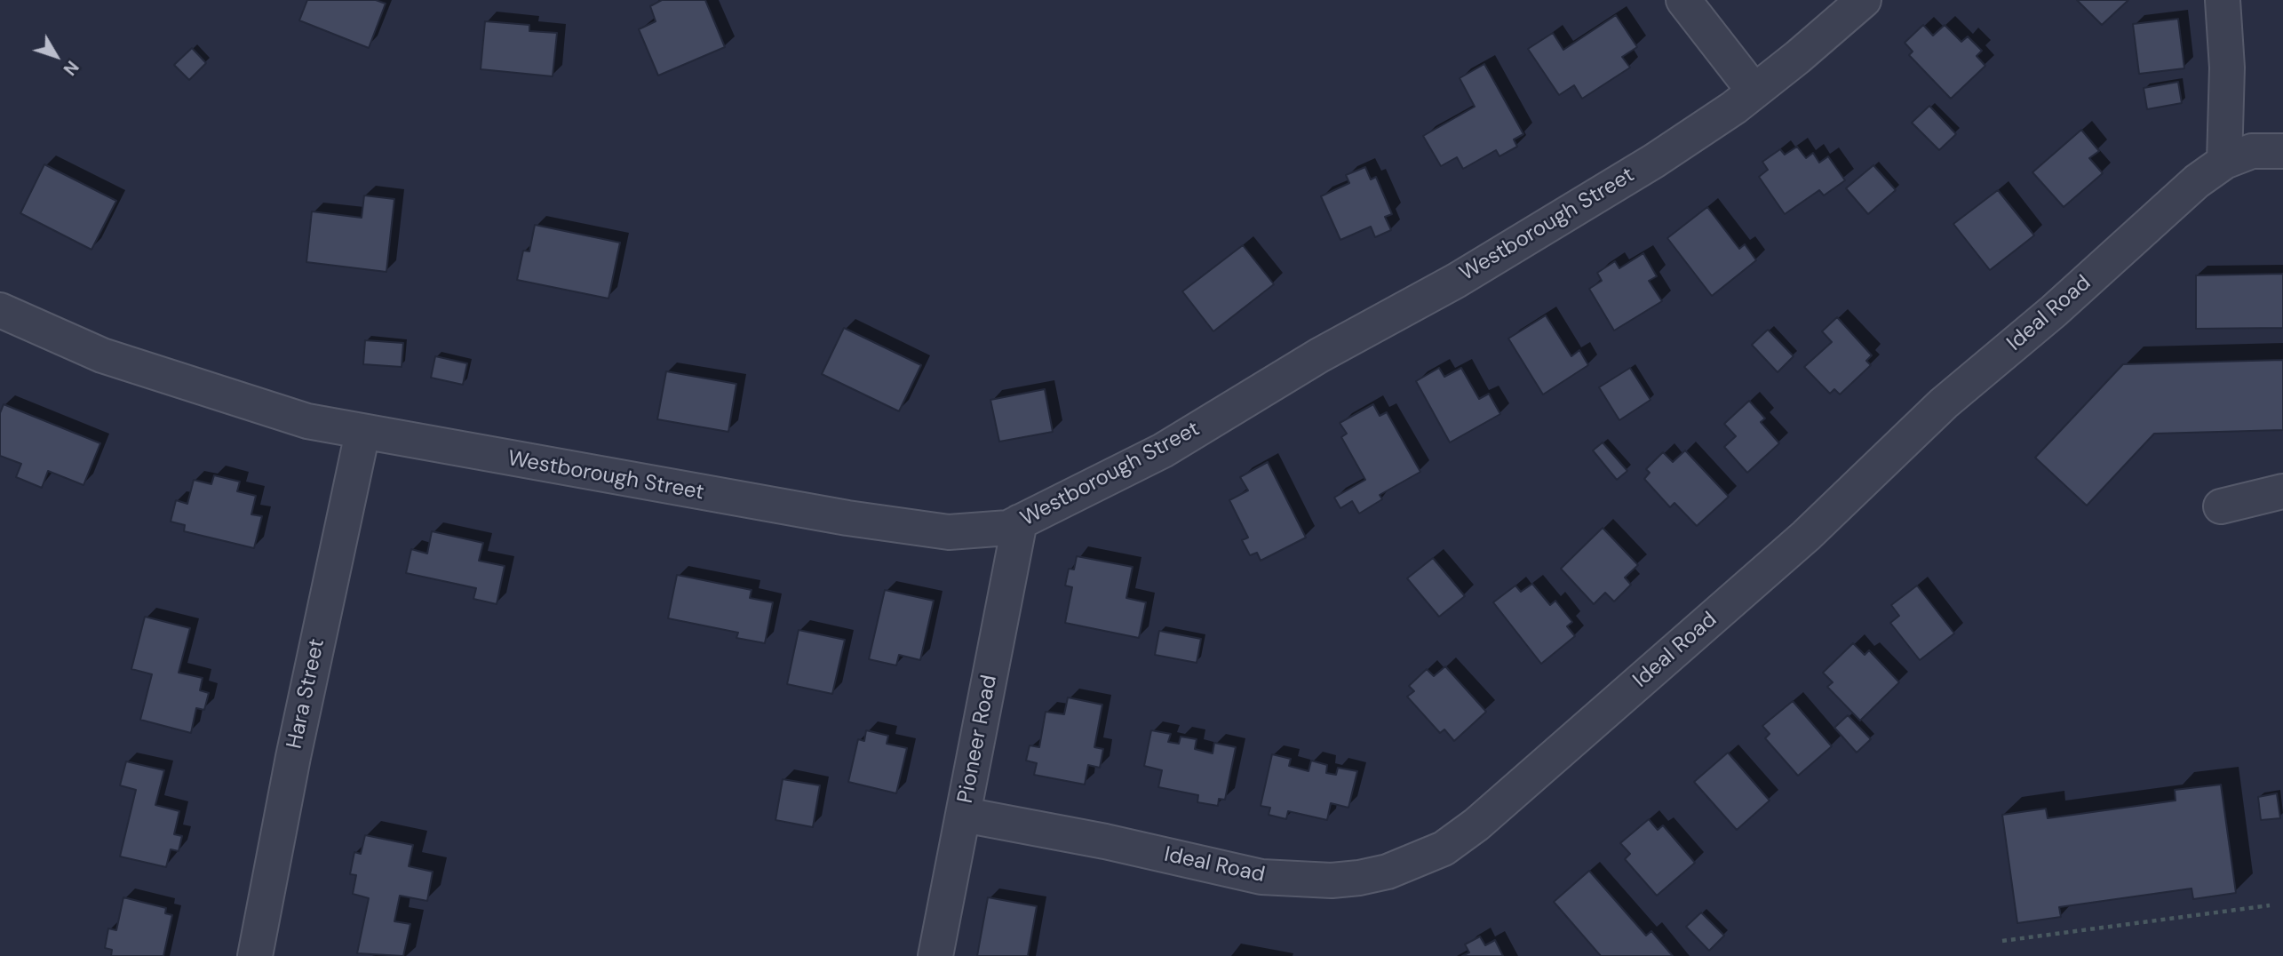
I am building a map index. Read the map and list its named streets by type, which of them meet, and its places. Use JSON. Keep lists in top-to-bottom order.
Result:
{
  "streets": {
    "street": [
      "Westborough Street",
      "Ideal Road",
      "Hara Street",
      "Pioneer Road"
    ]
  },
  "crossings": [
    ["Westborough Street", "Hara Street"],
    ["Westborough Street", "Pioneer Road"],
    ["Ideal Road", "Pioneer Road"]
  ],
  "north": "bottom right"
}
